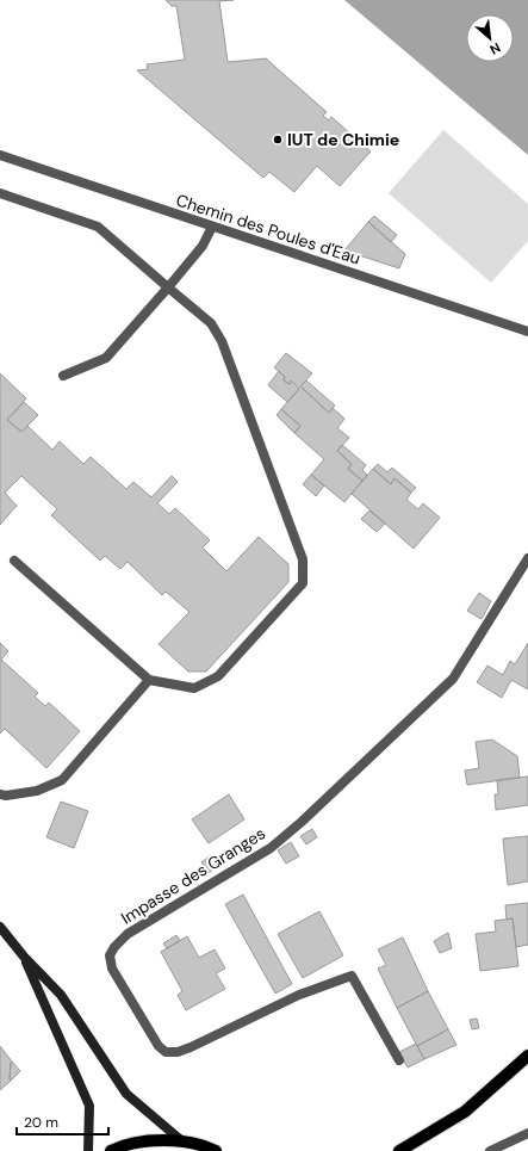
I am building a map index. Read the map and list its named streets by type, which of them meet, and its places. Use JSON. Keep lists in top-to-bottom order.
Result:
{
  "streets": {
    "street": ["Chemin des Poules d'Eau", "Impasse des Granges"]
  },
  "places": ["IUT de Chimie"],
  "scale_bar": "20 m",
  "north": "bottom right"
}
